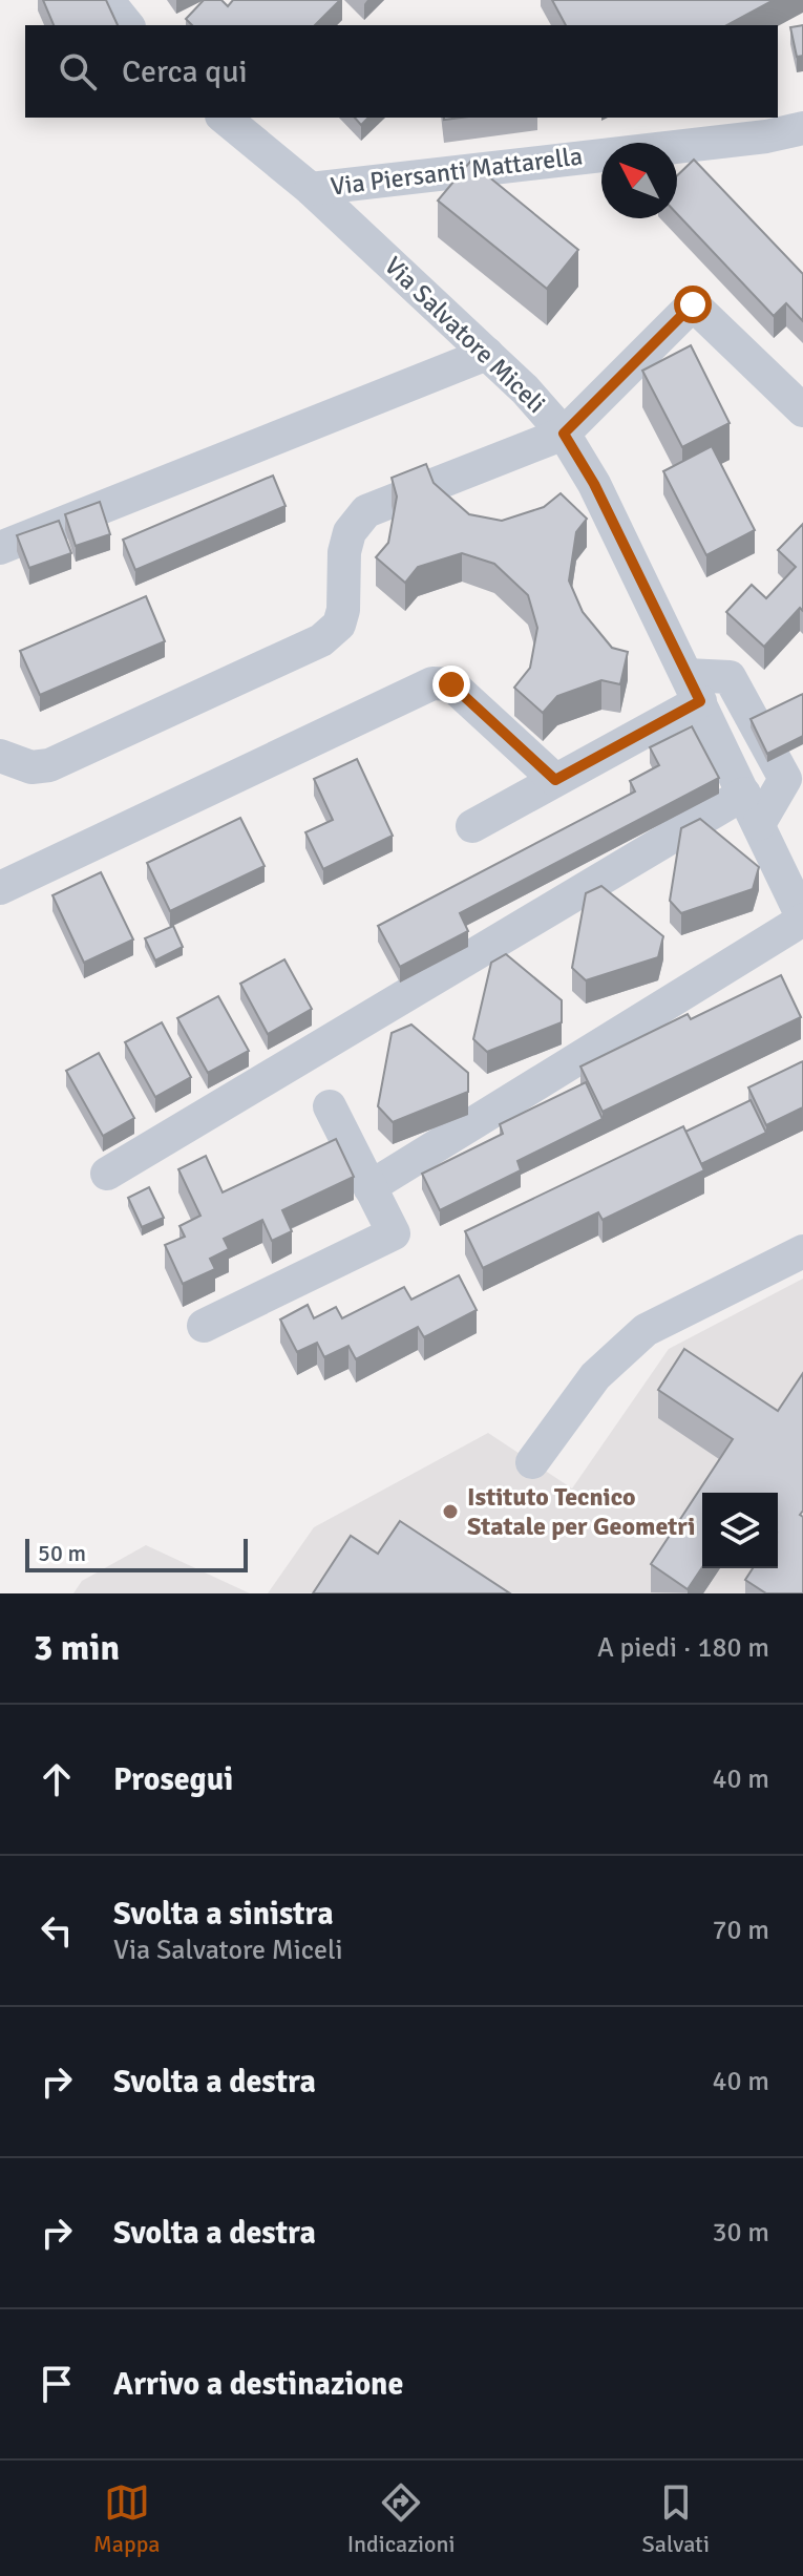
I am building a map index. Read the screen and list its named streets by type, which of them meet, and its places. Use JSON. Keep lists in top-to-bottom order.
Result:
{
  "streets": {
    "street": ["Via Piersanti Mattarella", "Via Salvatore Miceli"]
  },
  "crossings": [
    ["Via Piersanti Mattarella", "Via Salvatore Miceli"]
  ],
  "places": ["Istituto Tecnico Statale per Geometri"],
  "scale_bar": "50 m",
  "north": "top left",
  "page": {
    "search": "Cerca qui",
    "scale": "50 m",
    "heading": ["3 min", "A piedi · 180 m"],
    "list": [
      ["Prosegui", "40 m"],
      ["Svolta a sinistra", "Via Salvatore Miceli", "70 m"],
      ["Svolta a destra", "40 m"],
      ["Svolta a destra", "30 m"],
      "Arrivo a destinazione"
    ],
    "nav": ["Mappa", "Indicazioni", "Salvati"]
  }
}
